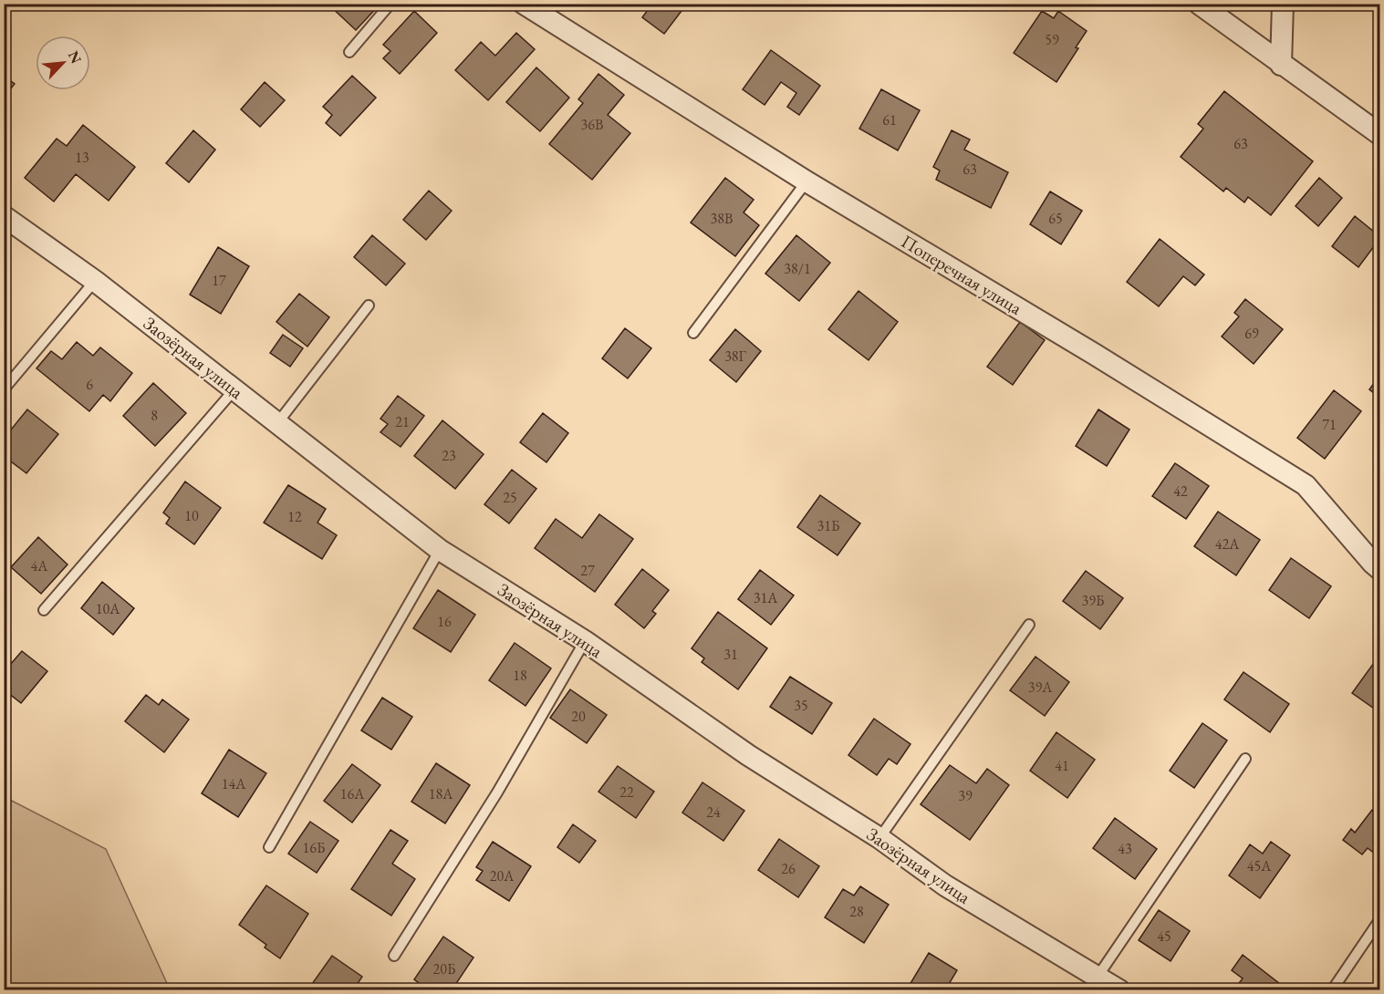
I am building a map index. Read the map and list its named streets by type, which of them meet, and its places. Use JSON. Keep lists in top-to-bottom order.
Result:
{
  "streets": {
    "street": ["Поперечная улица", "Заозёрная улица"]
  },
  "house_numbers": [
    "59",
    "61",
    "36В",
    "63",
    "13",
    "63",
    "38В",
    "65",
    "38/1",
    "17",
    "69",
    "38Г",
    "6",
    "8",
    "21",
    "71",
    "23",
    "42",
    "25",
    "10",
    "12",
    "31Б",
    "42А",
    "4А",
    "27",
    "31А",
    "39Б",
    "10А",
    "16",
    "31",
    "18",
    "39А",
    "35",
    "20",
    "41",
    "14А",
    "22",
    "16А",
    "18А",
    "39",
    "24",
    "16Б",
    "43",
    "45А",
    "26",
    "20А",
    "28",
    "45",
    "20Б"
  ],
  "north": "top right"
}
